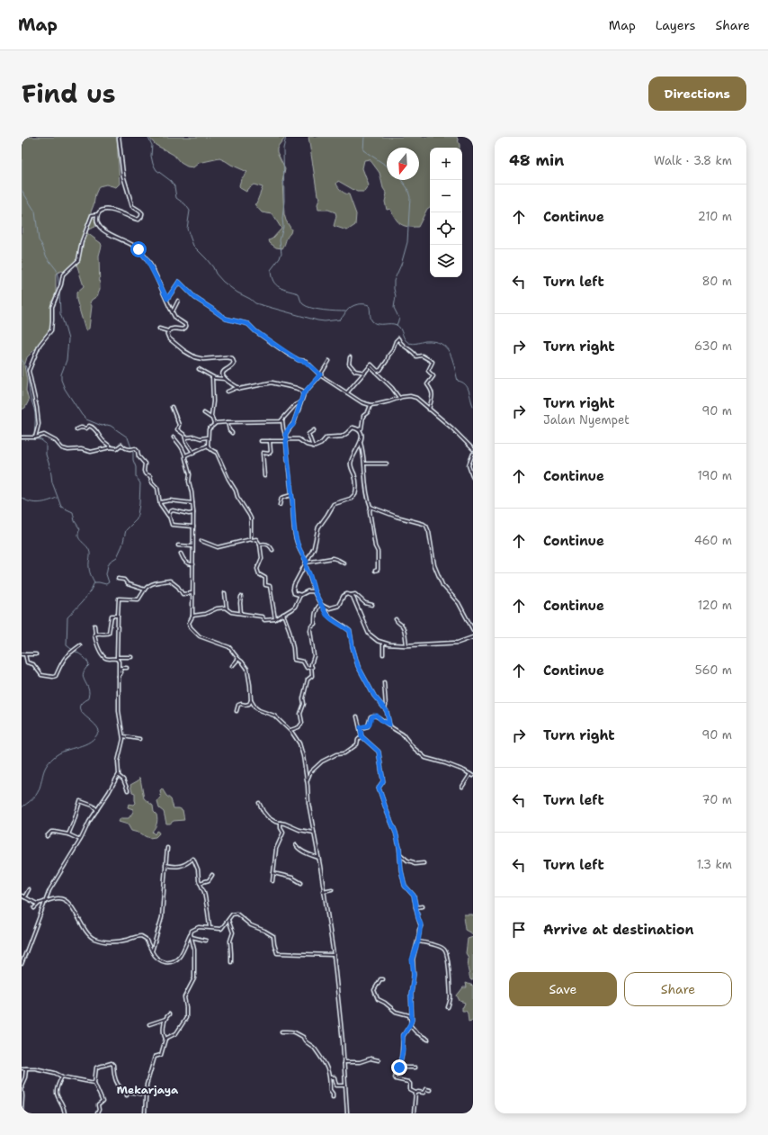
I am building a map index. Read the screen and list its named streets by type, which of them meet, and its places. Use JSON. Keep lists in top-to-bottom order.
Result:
{
  "districts": ["Mekarjaya"],
  "north": "bottom",
  "page": {
    "header": "Map",
    "nav": ["Map", "Layers", "Share"],
    "title": "Find us",
    "buttons": [
      "Directions",
      ["Save", "Share"]
    ],
    "heading": ["48 min", "Walk · 3.8 km"],
    "map_buttons": ["+", "−"],
    "list": [
      ["Continue", "210 m"],
      ["Turn left", "80 m"],
      ["Turn right", "630 m"],
      ["Turn right", "Jalan Nyempet", "90 m"],
      ["Continue", "190 m"],
      ["Continue", "460 m"],
      ["Continue", "120 m"],
      ["Continue", "560 m"],
      ["Turn right", "90 m"],
      ["Turn left", "70 m"],
      ["Turn left", "1.3 km"],
      "Arrive at destination"
    ]
  }
}
